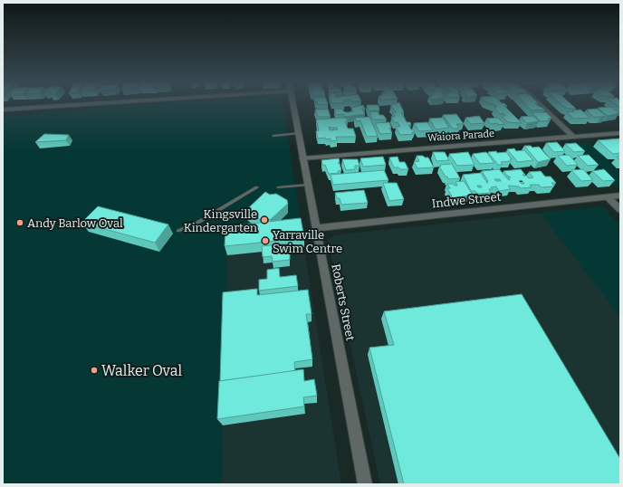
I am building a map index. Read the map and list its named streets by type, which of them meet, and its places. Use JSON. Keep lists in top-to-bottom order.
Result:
{
  "streets": {
    "street": ["Waiora Parade", "Indwe Street", "Roberts Street"]
  },
  "crossings": [
    ["Waiora Parade", "Roberts Street"],
    ["Indwe Street", "Roberts Street"]
  ],
  "places": [
    "Kingsville Kindergarten",
    "Andy Barlow Oval",
    "Yarraville Swim Centre",
    "Walker Oval"
  ]
}
